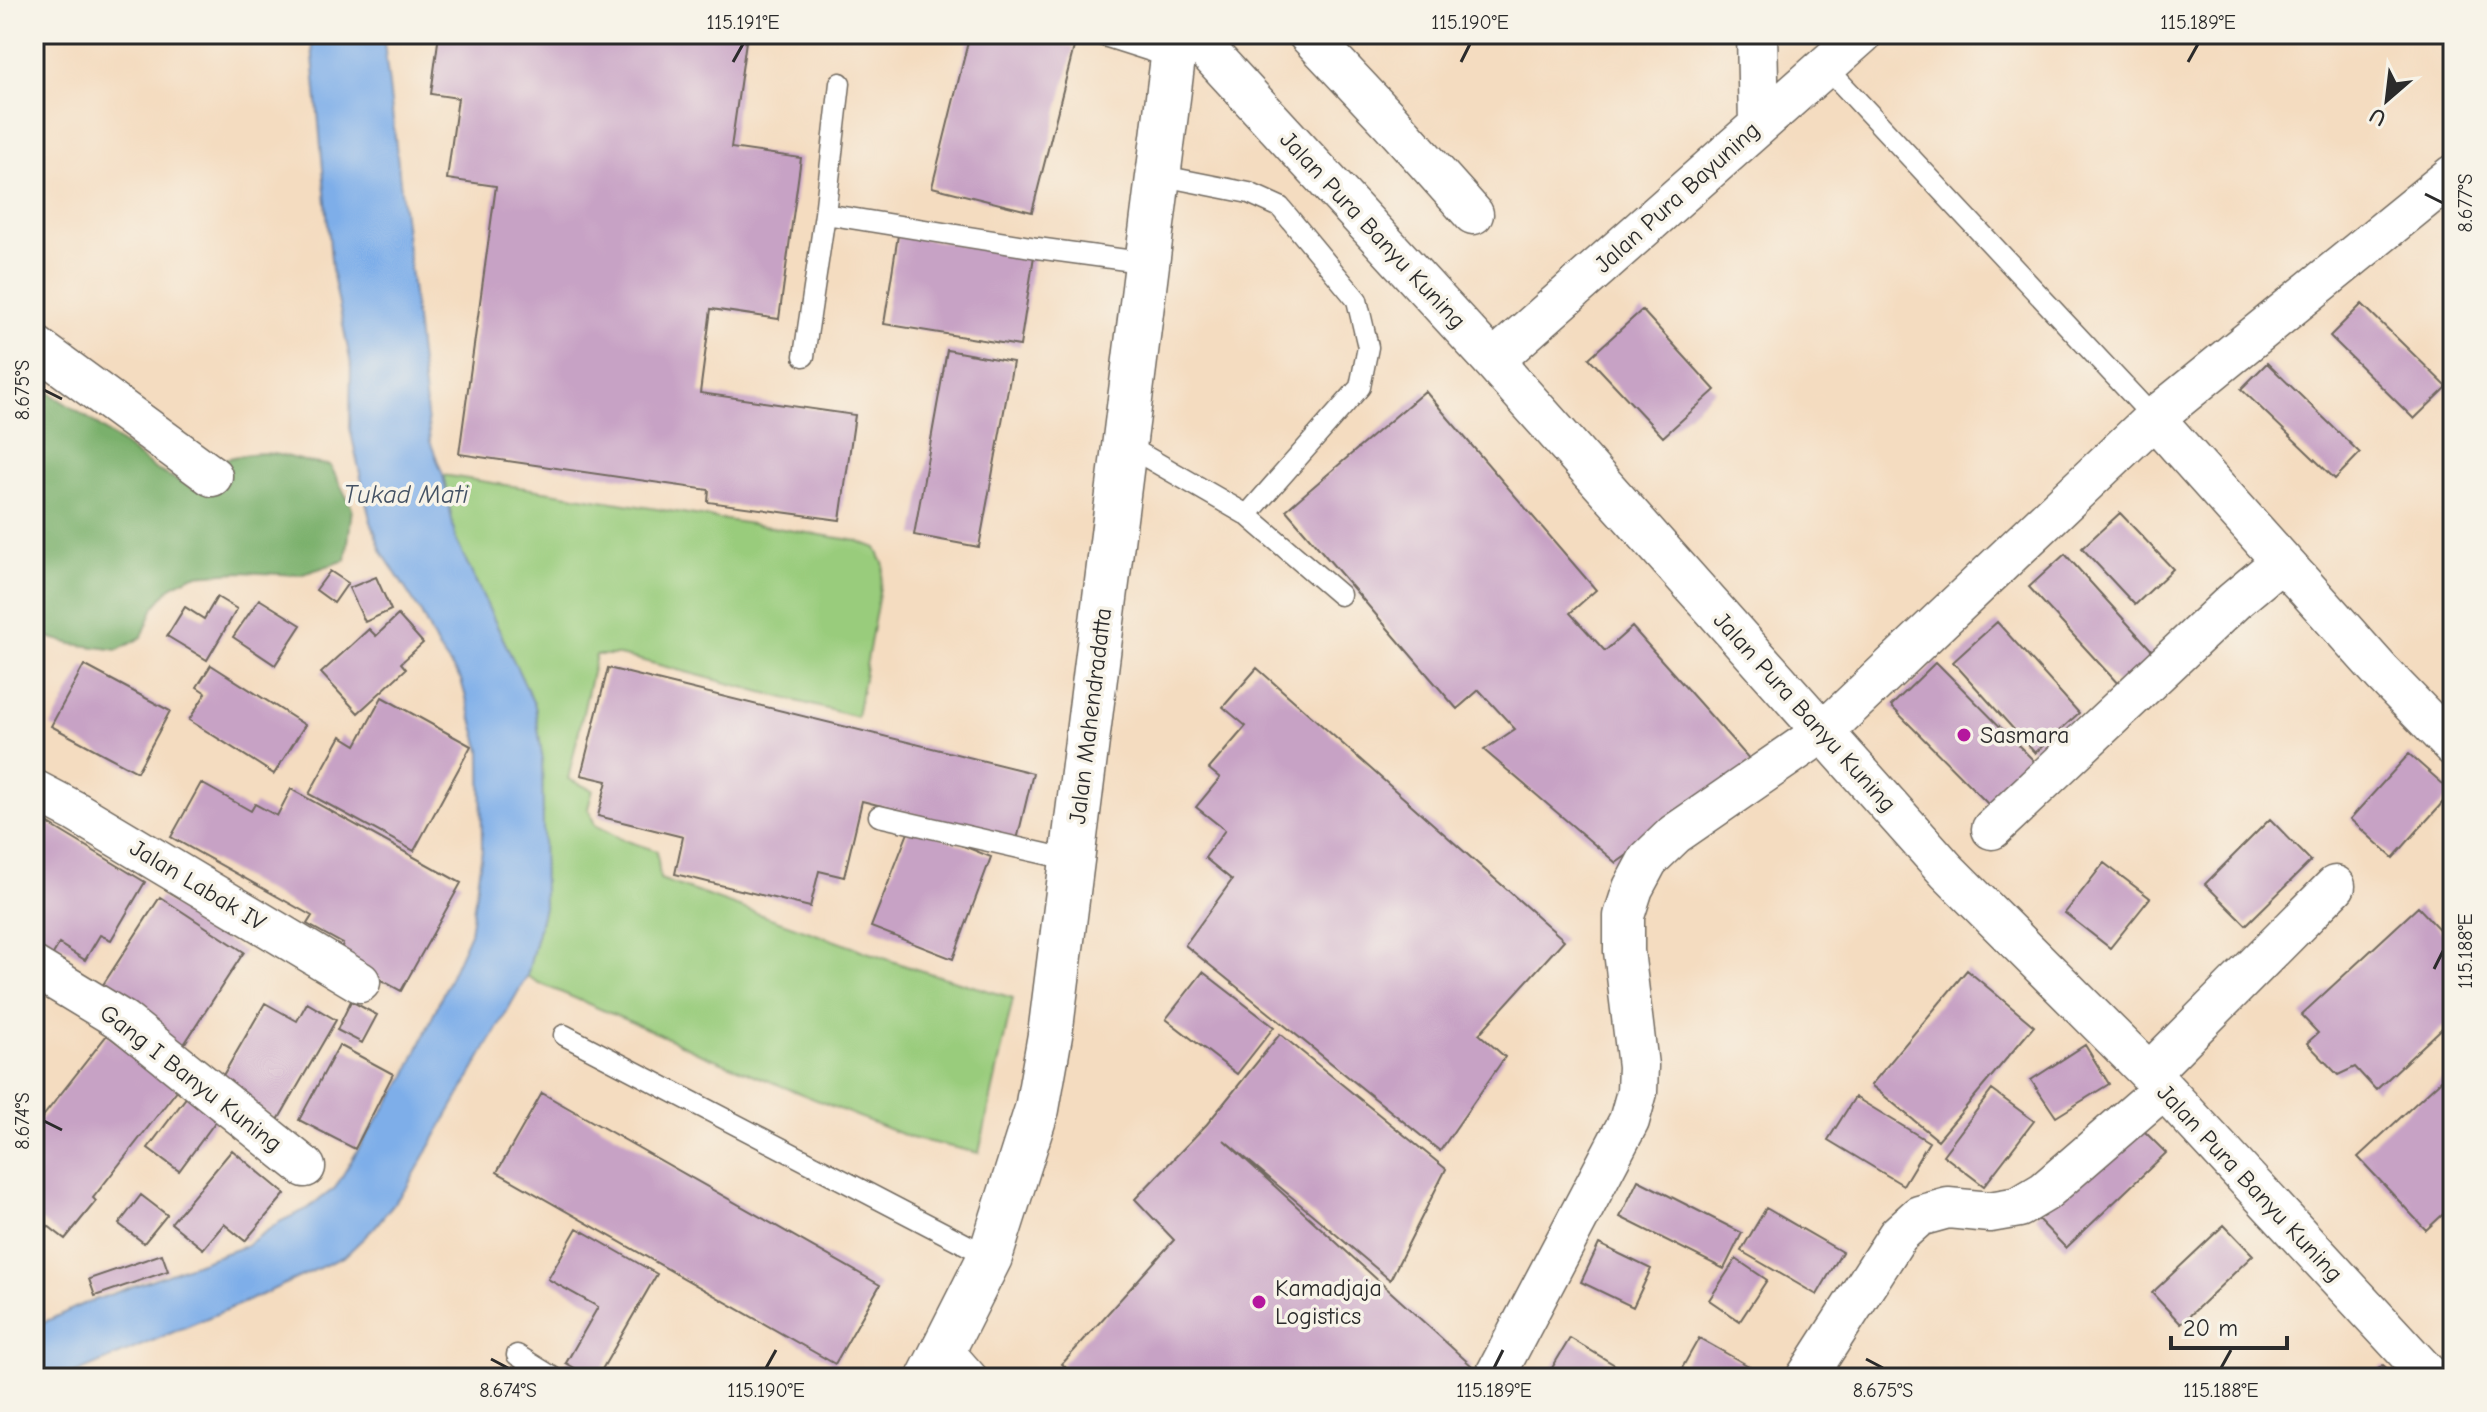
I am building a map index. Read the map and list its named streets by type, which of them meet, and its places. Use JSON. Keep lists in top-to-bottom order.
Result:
{
  "streets": {
    "highway": ["Jalan Mahendradatta"],
    "street": [
      "Jalan Pura Bayuning",
      "Jalan Pura Banyu Kuning",
      "Jalan Labak IV",
      "Gang I Banyu Kuning"
    ]
  },
  "crossings": [
    ["Jalan Pura Bayuning", "Jalan Pura Banyu Kuning"],
    ["Jalan Pura Banyu Kuning", "Jalan Mahendradatta"]
  ],
  "water": ["Tukad Mati"],
  "places": ["Sasmara", "Kamadjaja Logistics"],
  "scale_bar": "20 m",
  "north": "bottom left",
  "coordinates": [
    "115.191°E",
    "115.190°E",
    "115.189°E",
    "8.677°S",
    "8.675°S",
    "115.188°E",
    "8.674°S"
  ]
}
